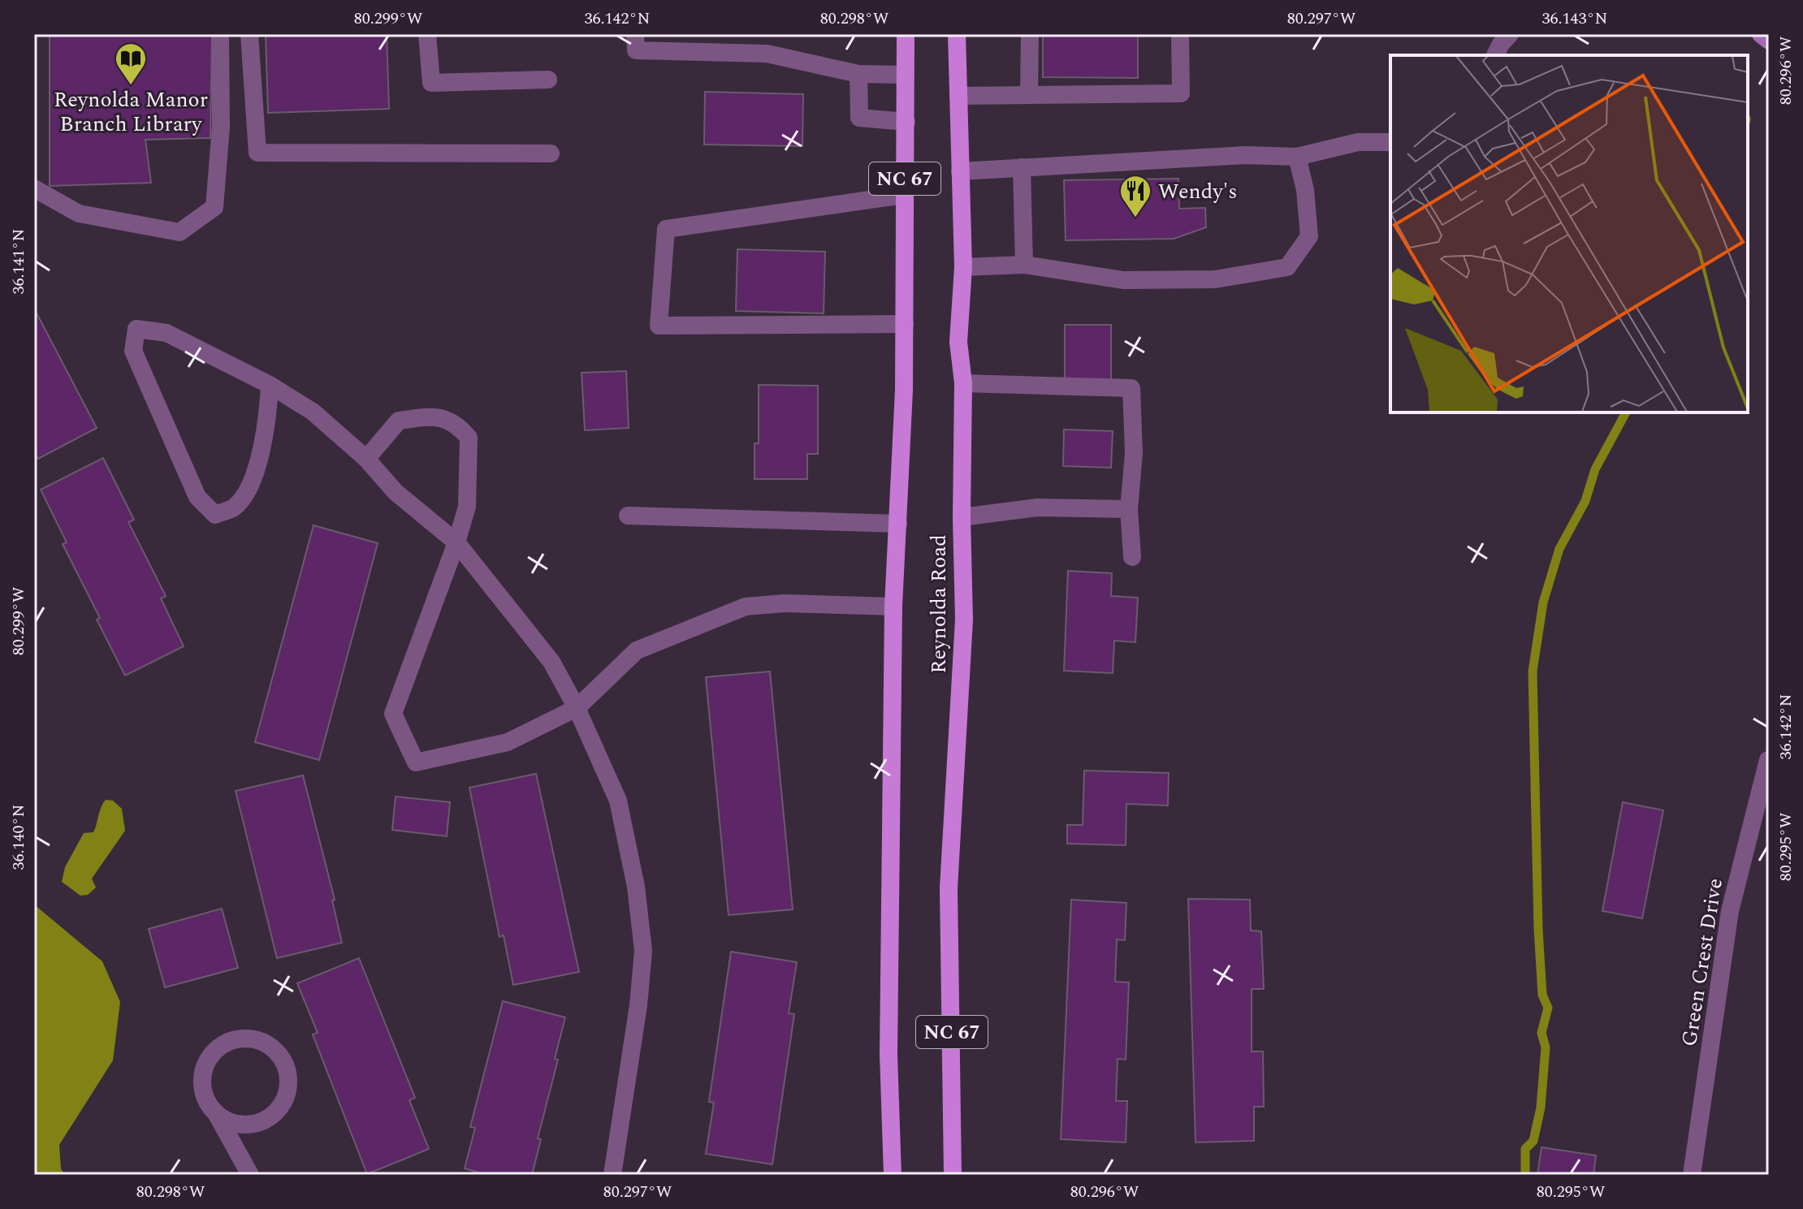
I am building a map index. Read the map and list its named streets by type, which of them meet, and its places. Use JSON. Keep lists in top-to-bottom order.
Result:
{
  "streets": {
    "main road": ["NC 67", "Reynolda Road"],
    "street": ["Green Crest Drive"]
  },
  "places": {
    "library": ["Reynolda Manor Branch Library"],
    "restaurant": ["Wendy's"]
  },
  "coordinates": [
    "80.299°W",
    "36.142°N",
    "80.298°W",
    "80.297°W",
    "36.143°N",
    "80.296°W",
    "36.141°N",
    "36.140°N",
    "80.295°W"
  ]
}
